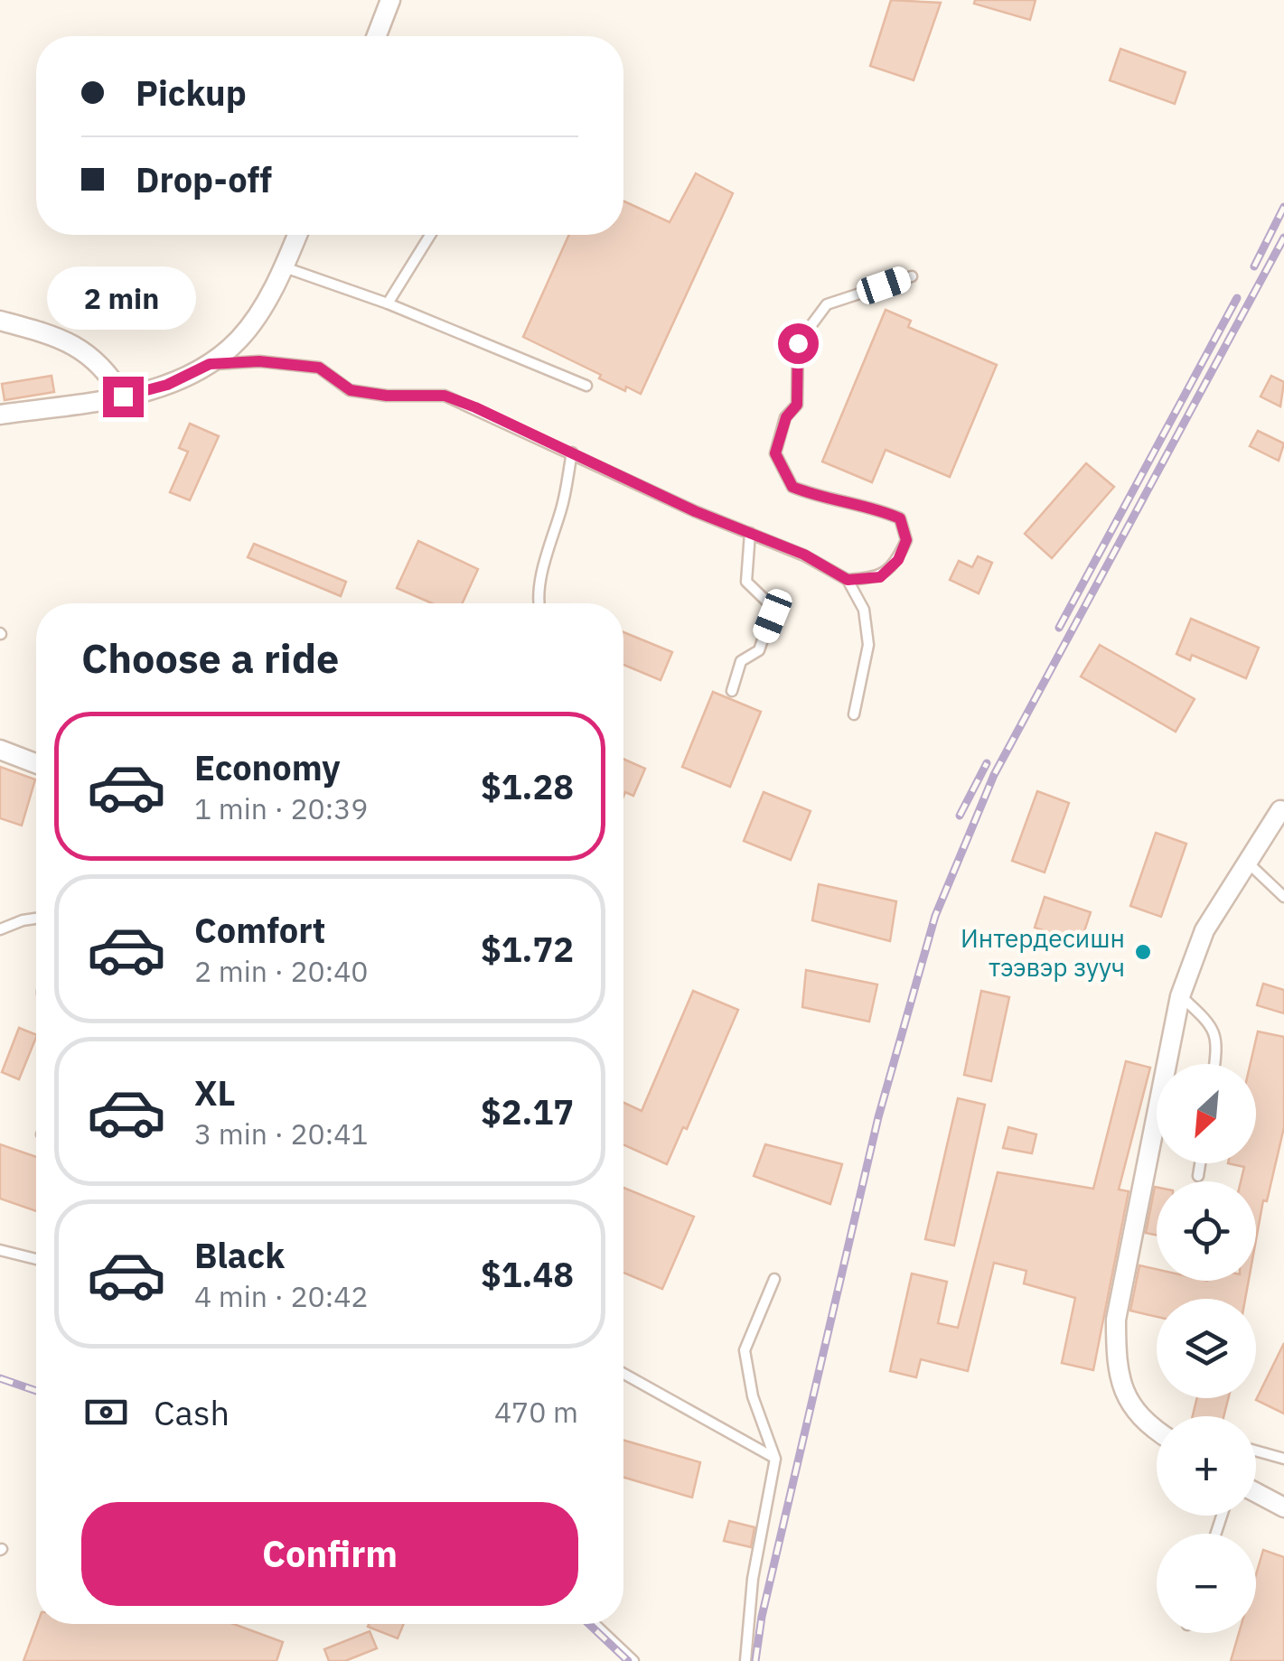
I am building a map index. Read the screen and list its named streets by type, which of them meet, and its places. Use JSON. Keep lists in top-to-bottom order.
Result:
{
  "places": ["Интердесишн тээвэр зууч"],
  "north": "bottom left",
  "page": {
    "banner": ["Pickup", "Drop-off"],
    "bubble": "2 min",
    "heading": "Choose a ride",
    "list": [
      {
        "name": "Economy",
        "note": "1 min · 20:39",
        "value": "$1.28"
      },
      {
        "name": "Comfort",
        "note": "2 min · 20:40",
        "value": "$1.72"
      },
      {
        "name": "XL",
        "note": "3 min · 20:41",
        "value": "$2.17"
      },
      {
        "name": "Black",
        "note": "4 min · 20:42",
        "value": "$1.48"
      }
    ],
    "map_buttons": ["+", "−"],
    "pay": ["Cash", "470 m"],
    "buttons": "Confirm"
  }
}
